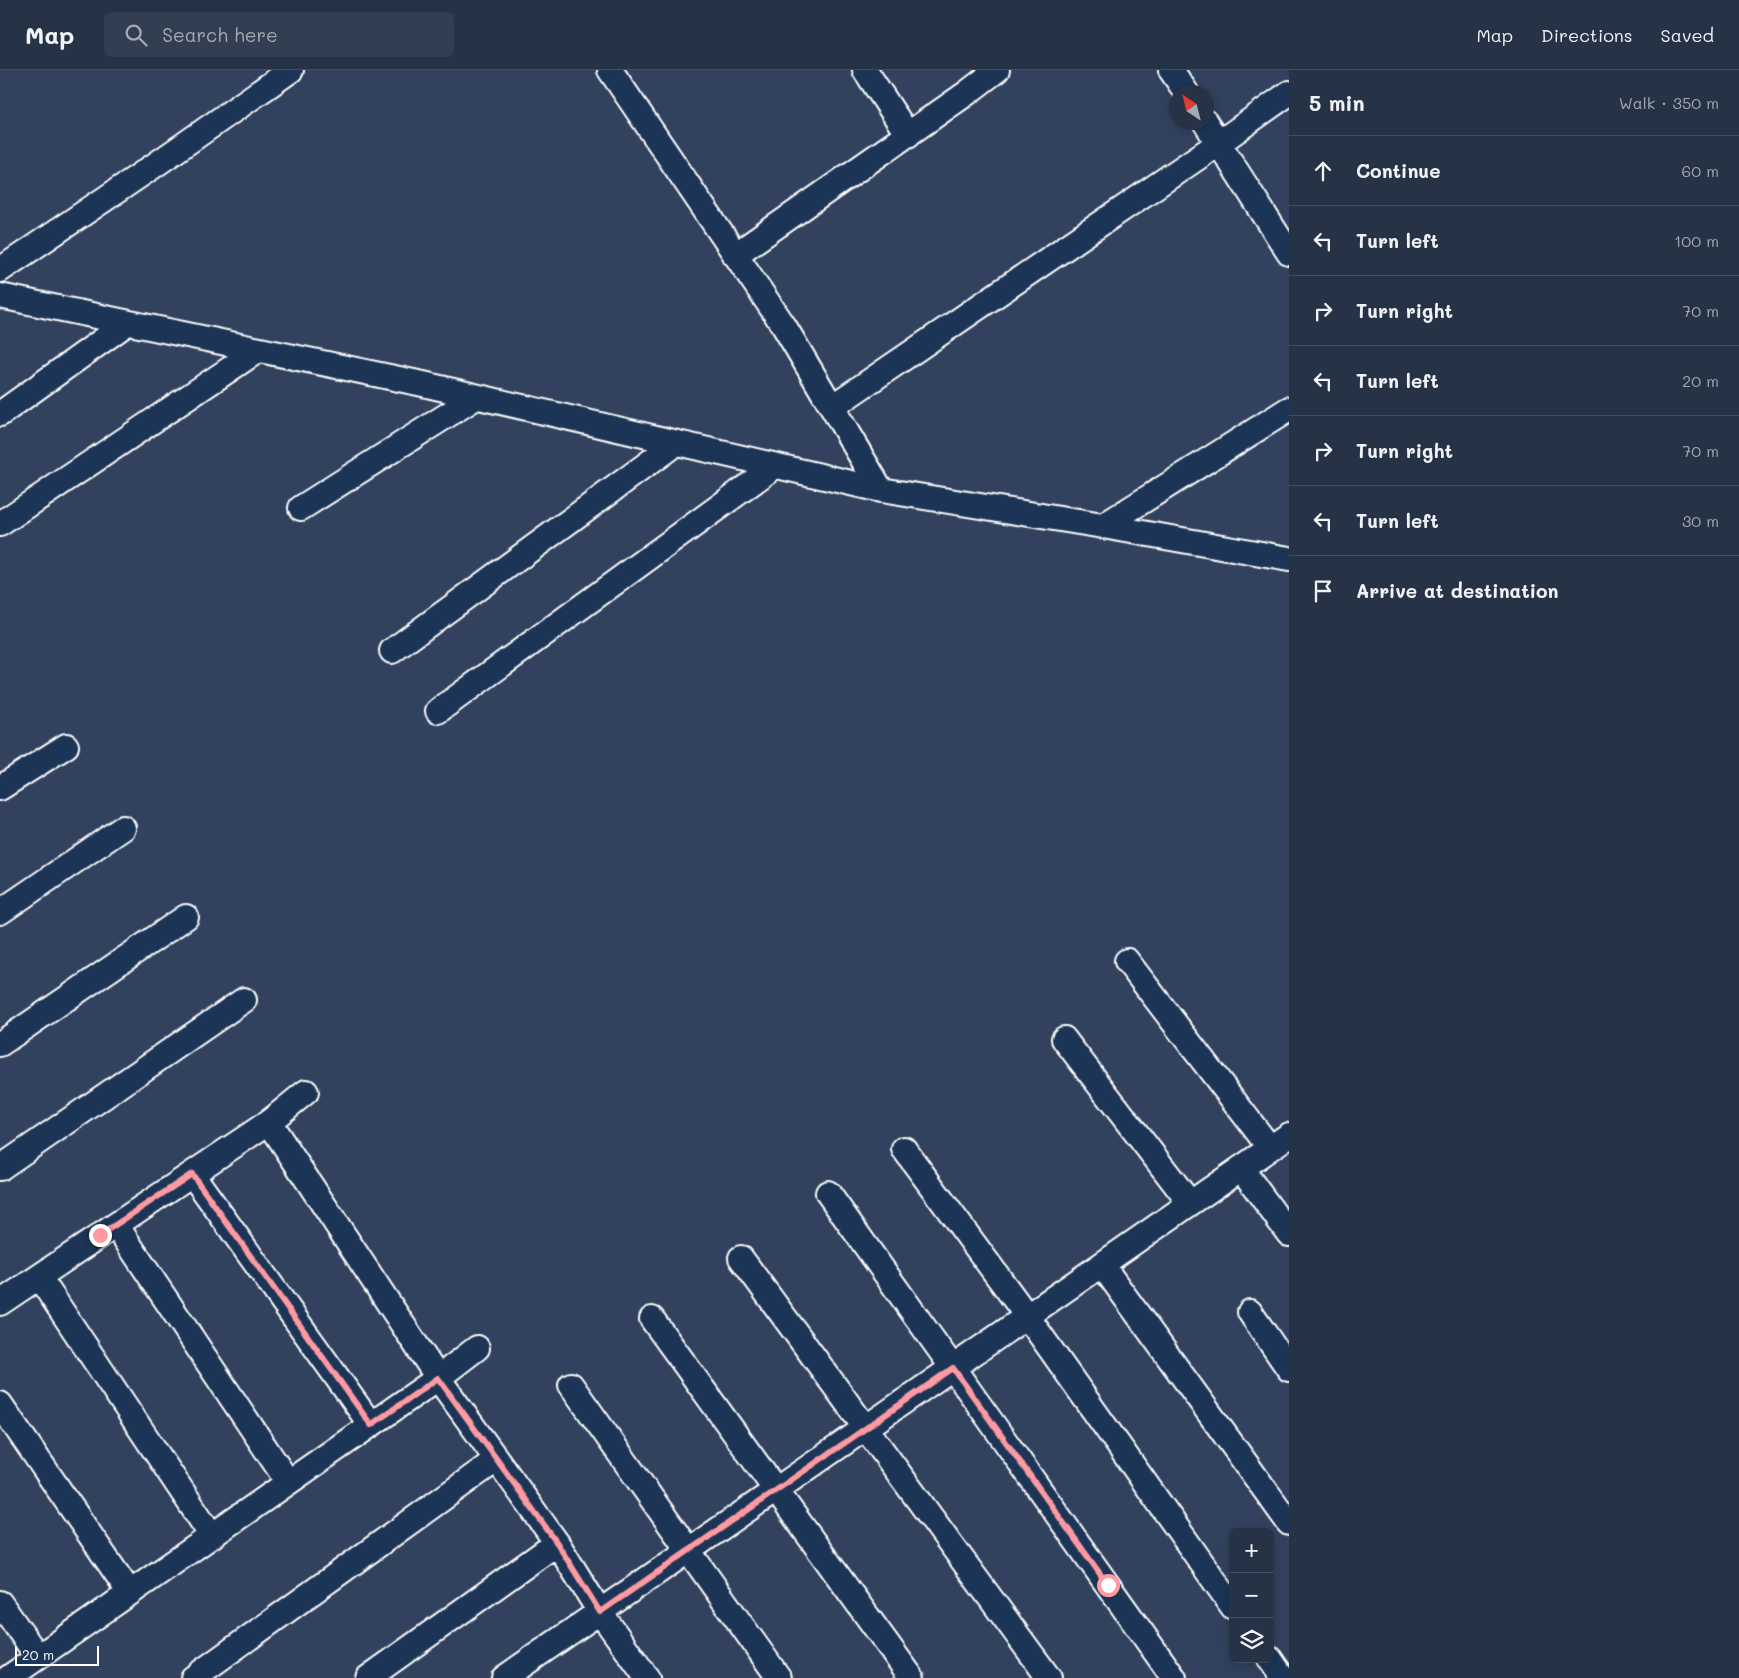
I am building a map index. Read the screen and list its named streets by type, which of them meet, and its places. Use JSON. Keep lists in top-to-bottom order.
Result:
{
  "scale_bar": "20 m",
  "north": "top left",
  "page": {
    "header": "Map",
    "search": "Search here",
    "nav": ["Map", "Directions", "Saved"],
    "heading": ["5 min", "Walk · 350 m"],
    "list": [
      ["Continue", "60 m"],
      ["Turn left", "100 m"],
      ["Turn right", "70 m"],
      ["Turn left", "20 m"],
      ["Turn right", "70 m"],
      ["Turn left", "30 m"],
      "Arrive at destination"
    ],
    "map_buttons": ["+", "−"],
    "scale": "20 m"
  }
}
